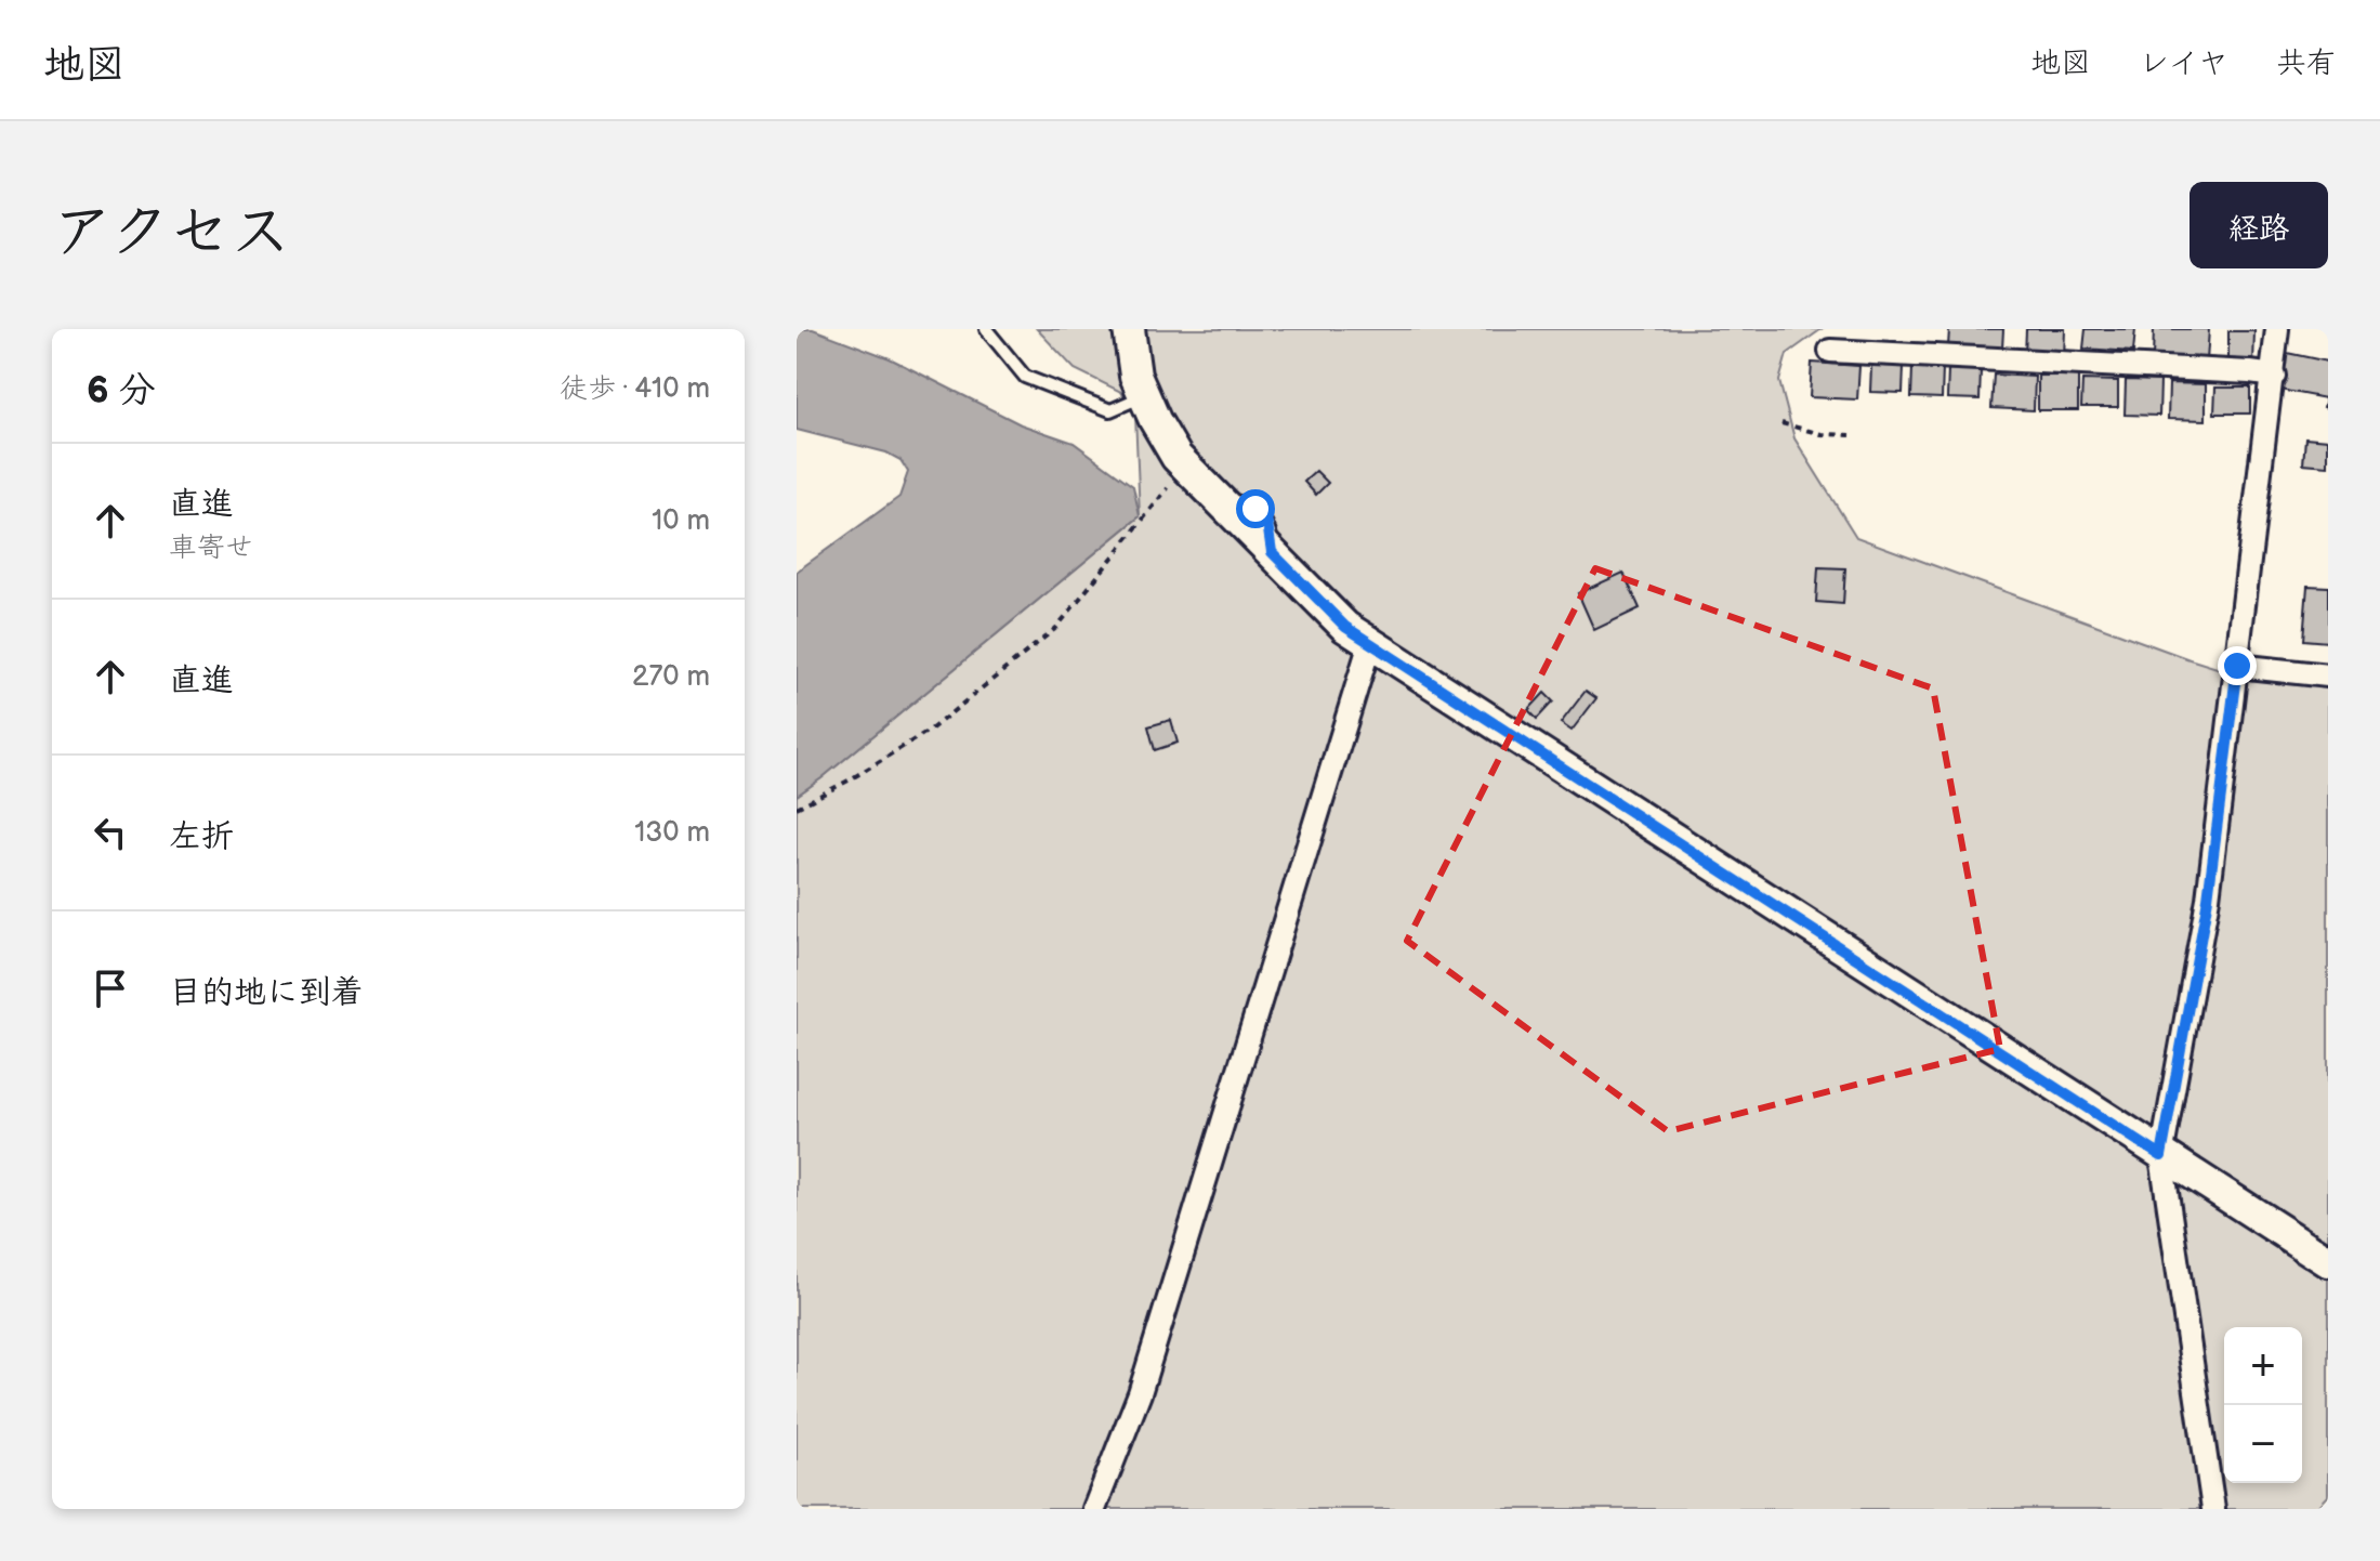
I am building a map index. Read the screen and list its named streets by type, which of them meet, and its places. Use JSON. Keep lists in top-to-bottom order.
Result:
{
  "page": {
    "header": "地図",
    "nav": ["地図", "レイヤ", "共有"],
    "title": "アクセス",
    "buttons": "経路",
    "heading": ["6 分", "徒歩 · 410 m"],
    "list": [
      ["直進", "車寄せ", "10 m"],
      ["直進", "270 m"],
      ["左折", "130 m"],
      "目的地に到着"
    ],
    "map_buttons": ["+", "−"]
  }
}
